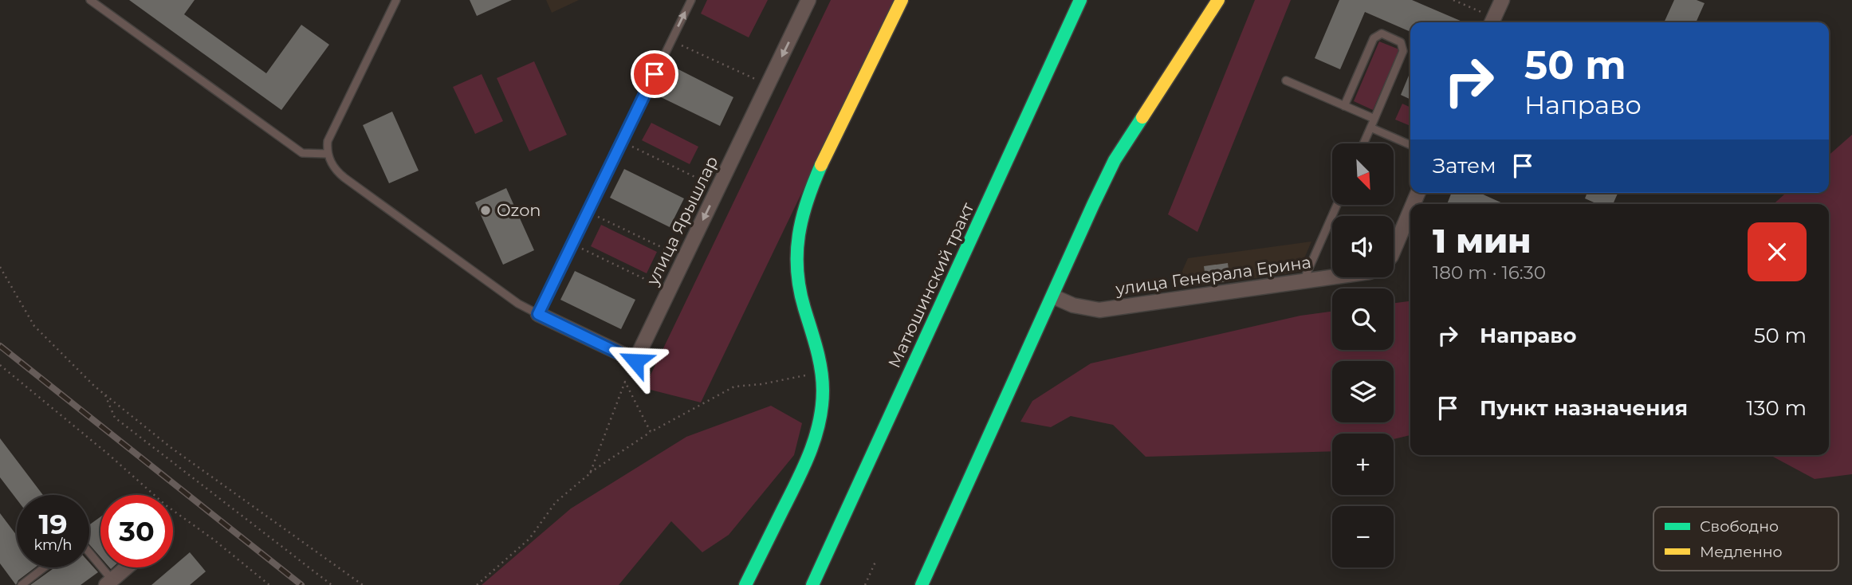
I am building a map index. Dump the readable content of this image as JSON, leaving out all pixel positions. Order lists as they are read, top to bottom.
{
  "streets": {
    "street": ["улица Ярышлар", "улица Генерала Ерина", "Матюшинский тракт"]
  },
  "places": ["Ozon"],
  "legend": ["Свободно", "Медленно"],
  "north": "bottom right",
  "page": {
    "turn": ["50 m", "Направо"],
    "then": "Затем",
    "map_buttons": ["+", "−"],
    "heading": ["1 мин", "180 m · 16:30"],
    "list": [
      {
        "name": "Направо",
        "value": "50 m"
      },
      {
        "name": "Пункт назначения",
        "value": "130 m"
      }
    ],
    "speed": "19 km/h",
    "limit": "30"
  }
}
